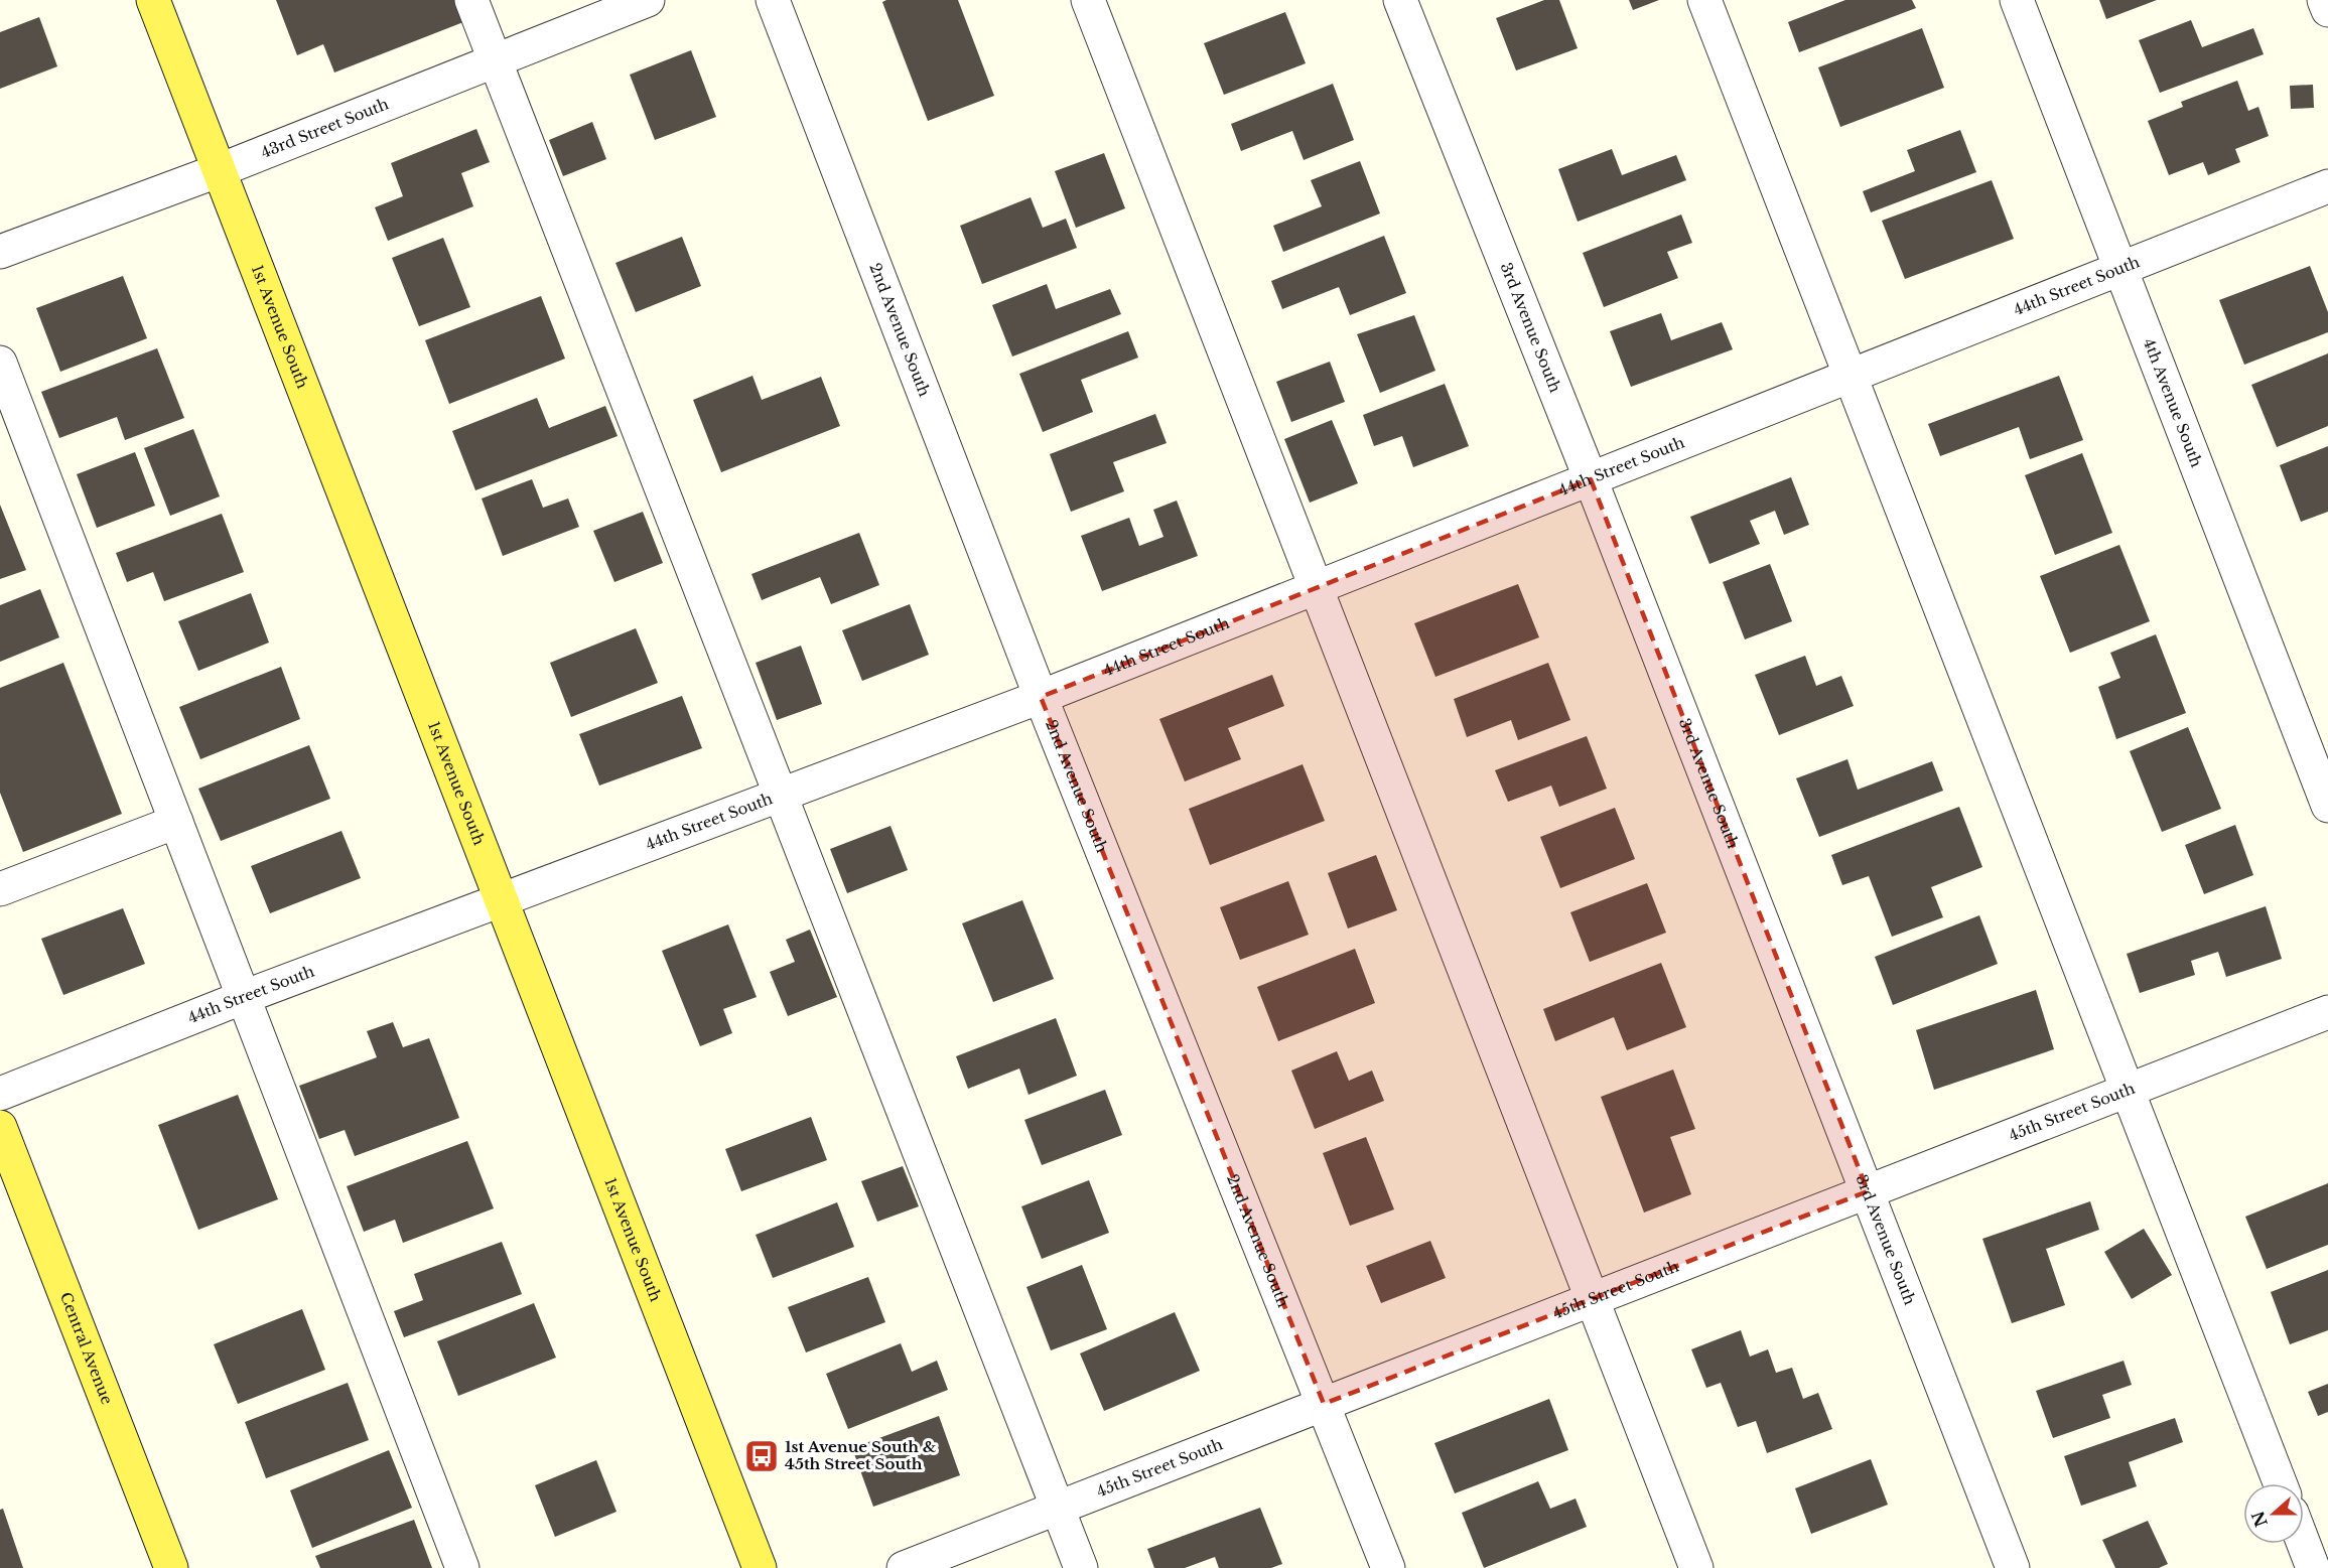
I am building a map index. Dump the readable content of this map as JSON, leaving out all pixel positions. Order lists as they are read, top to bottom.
{
  "streets": {
    "main road": ["1st Avenue South", "Central Avenue"],
    "street": [
      "43rd Street South",
      "44th Street South",
      "3rd Avenue South",
      "2nd Avenue South",
      "4th Avenue South",
      "45th Street South"
    ]
  },
  "crossings": [
    ["43rd Street South", "1st Avenue South"],
    ["44th Street South", "1st Avenue South"],
    ["44th Street South", "3rd Avenue South"],
    ["44th Street South", "2nd Avenue South"],
    ["44th Street South", "4th Avenue South"],
    ["3rd Avenue South", "45th Street South"],
    ["2nd Avenue South", "45th Street South"]
  ],
  "places": {
    "bus stop": ["1st Avenue South & 45th Street South"]
  },
  "north": "left"
}
